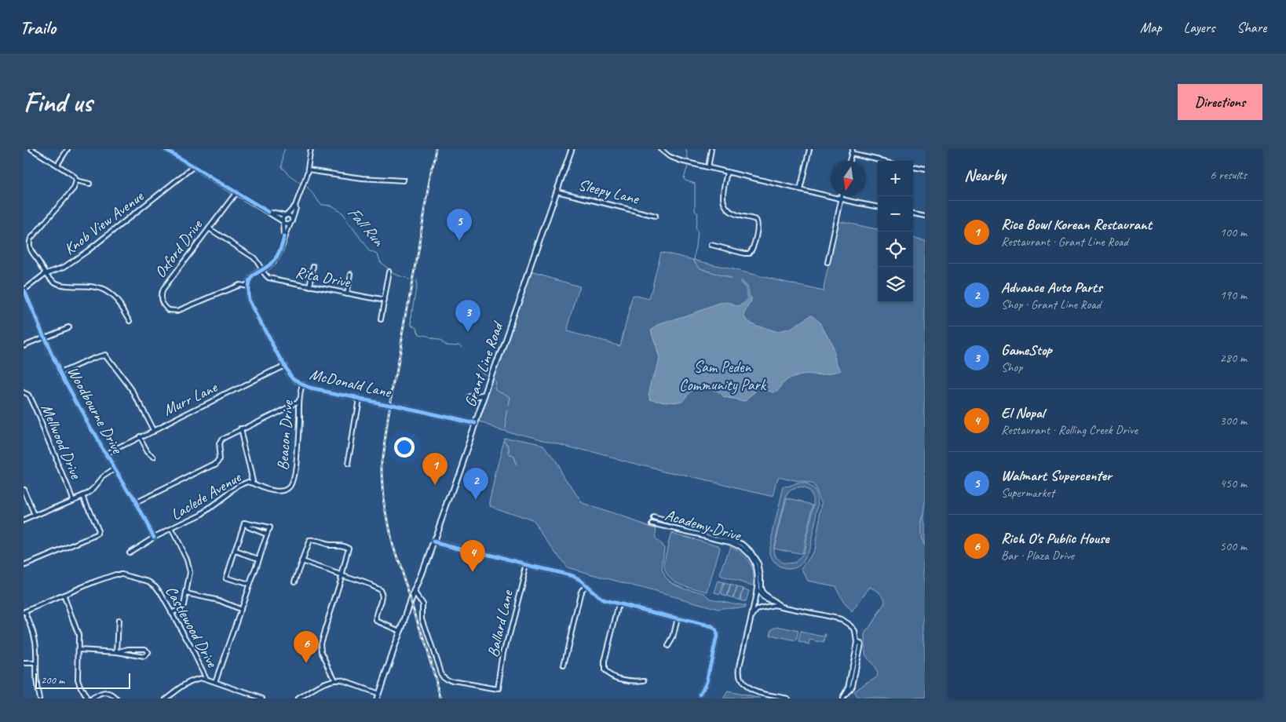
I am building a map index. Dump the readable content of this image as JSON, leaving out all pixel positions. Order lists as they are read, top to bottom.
{
  "streets": {
    "main road": ["Grant Line Road"],
    "street": [
      "Sleepy Lane",
      "Knob View Avenue",
      "Oxford Drive",
      "Rita Drive",
      "McDonald Lane",
      "Murr Lane",
      "Woodbourne Drive",
      "Beacon Drive",
      "Mellwood Drive",
      "Laclede Avenue",
      "Academy Drive",
      "Ballard Lane",
      "Castlewood Drive"
    ]
  },
  "crossings": [
    ["Sleepy Lane", "Grant Line Road"],
    ["Knob View Avenue", "Woodbourne Drive"],
    ["Oxford Drive", "Rita Drive"],
    ["Oxford Drive", "McDonald Lane"],
    ["Grant Line Road", "McDonald Lane"],
    ["Grant Line Road", "Ballard Lane"],
    ["McDonald Lane", "Murr Lane"],
    ["McDonald Lane", "Beacon Drive"],
    ["Murr Lane", "Woodbourne Drive"],
    ["Woodbourne Drive", "Laclede Avenue"],
    ["Beacon Drive", "Laclede Avenue"]
  ],
  "water": ["Fall Run"],
  "parks": ["Sam Peden Community Park"],
  "scale_bar": "200 m",
  "north": "bottom",
  "page": {
    "header": "Trailo",
    "nav": ["Map", "Layers", "Share"],
    "buttons": "Directions",
    "title": "Find us",
    "heading": ["Nearby", "6 results"],
    "map_buttons": ["+", "−"],
    "list": [
      {
        "mark": "1",
        "name": "Rice Bowl Korean Restaurant",
        "note": "Restaurant · Grant Line Road",
        "value": "100 m"
      },
      {
        "mark": "2",
        "name": "Advance Auto Parts",
        "note": "Shop · Grant Line Road",
        "value": "190 m"
      },
      {
        "mark": "3",
        "name": "GameStop",
        "note": "Shop",
        "value": "280 m"
      },
      {
        "mark": "4",
        "name": "El Nopal",
        "note": "Restaurant · Rolling Creek Drive",
        "value": "300 m"
      },
      {
        "mark": "5",
        "name": "Walmart Supercenter",
        "note": "Supermarket",
        "value": "450 m"
      },
      {
        "mark": "6",
        "name": "Rich O's Public House",
        "note": "Bar · Plaza Drive",
        "value": "500 m"
      }
    ],
    "pins": [
      "5",
      "3",
      "1",
      "2",
      "4",
      "6"
    ],
    "scale": "200 m"
  }
}
